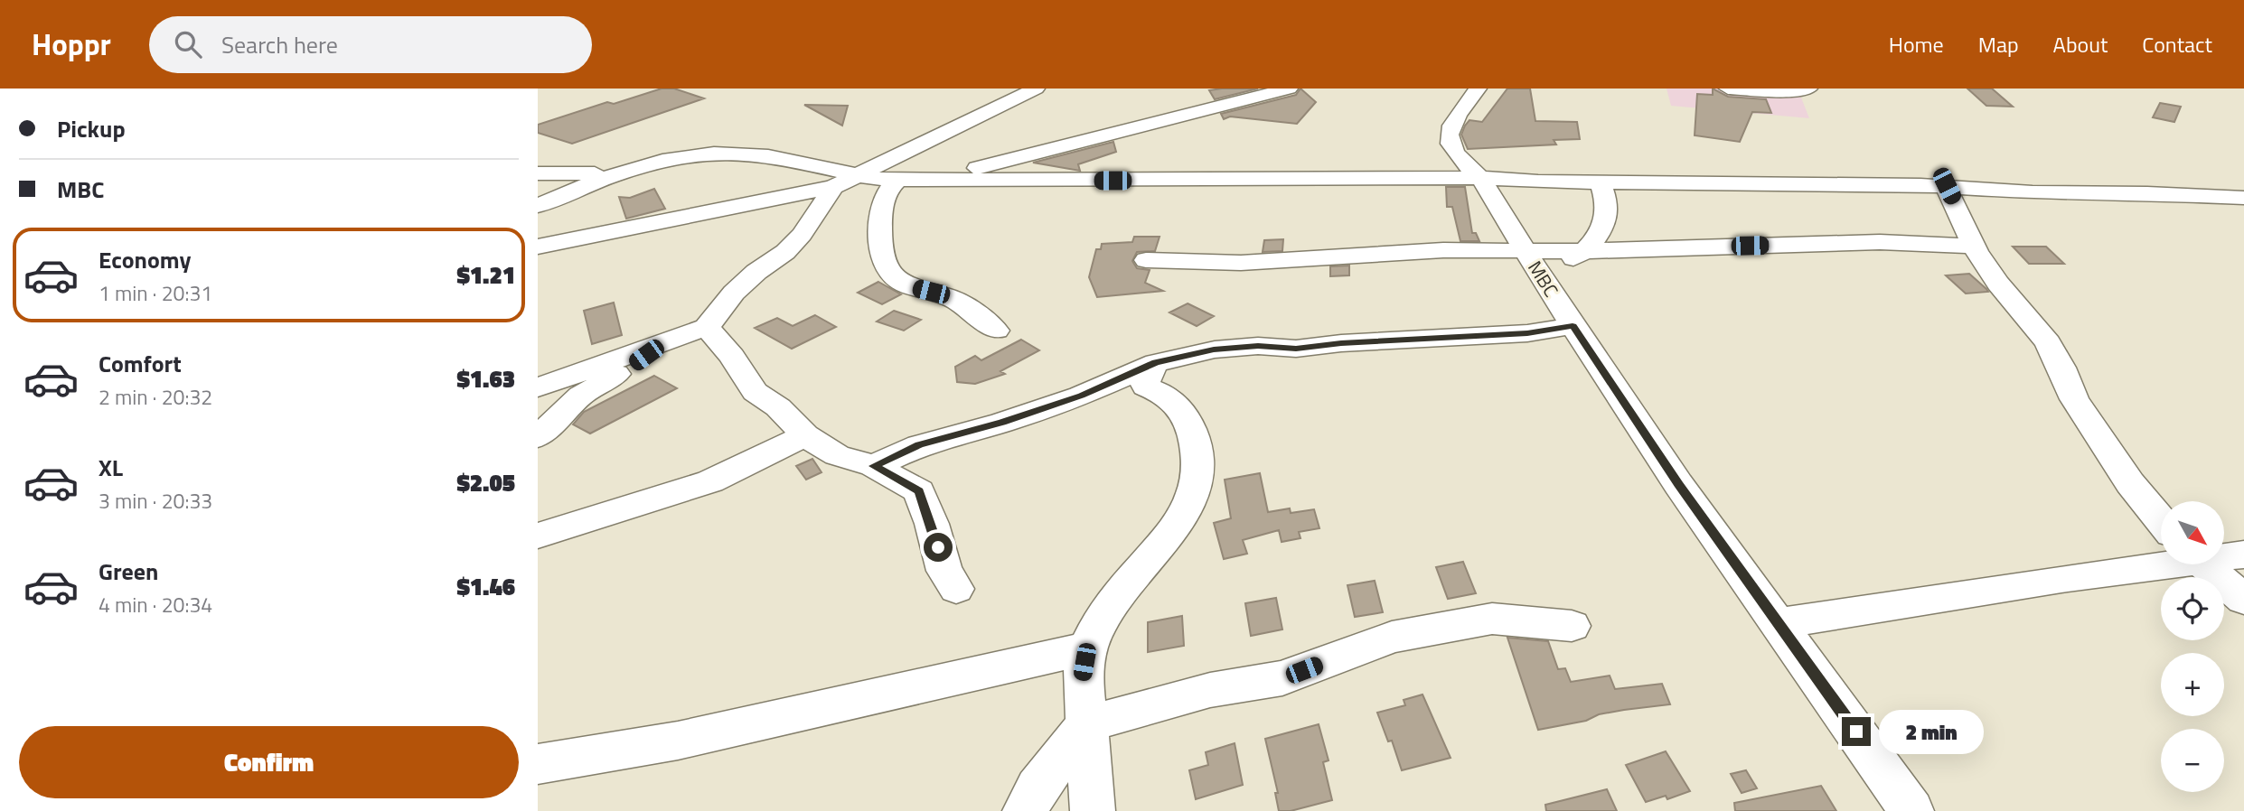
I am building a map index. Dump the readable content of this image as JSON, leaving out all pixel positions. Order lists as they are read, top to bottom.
{
  "streets": {
    "street": ["MBC"]
  },
  "north": "bottom right",
  "page": {
    "header": "Hoppr",
    "search": "Search here",
    "nav": [
      "Home",
      "Map",
      "About",
      "Contact"
    ],
    "banner": ["Pickup", "MBC"],
    "list": [
      {
        "name": "Economy",
        "note": "1 min · 20:31",
        "value": "$1.21"
      },
      {
        "name": "Comfort",
        "note": "2 min · 20:32",
        "value": "$1.63"
      },
      {
        "name": "XL",
        "note": "3 min · 20:33",
        "value": "$2.05"
      },
      {
        "name": "Green",
        "note": "4 min · 20:34",
        "value": "$1.46"
      }
    ],
    "map_buttons": ["+", "−"],
    "bubble": "2 min",
    "buttons": "Confirm"
  }
}
